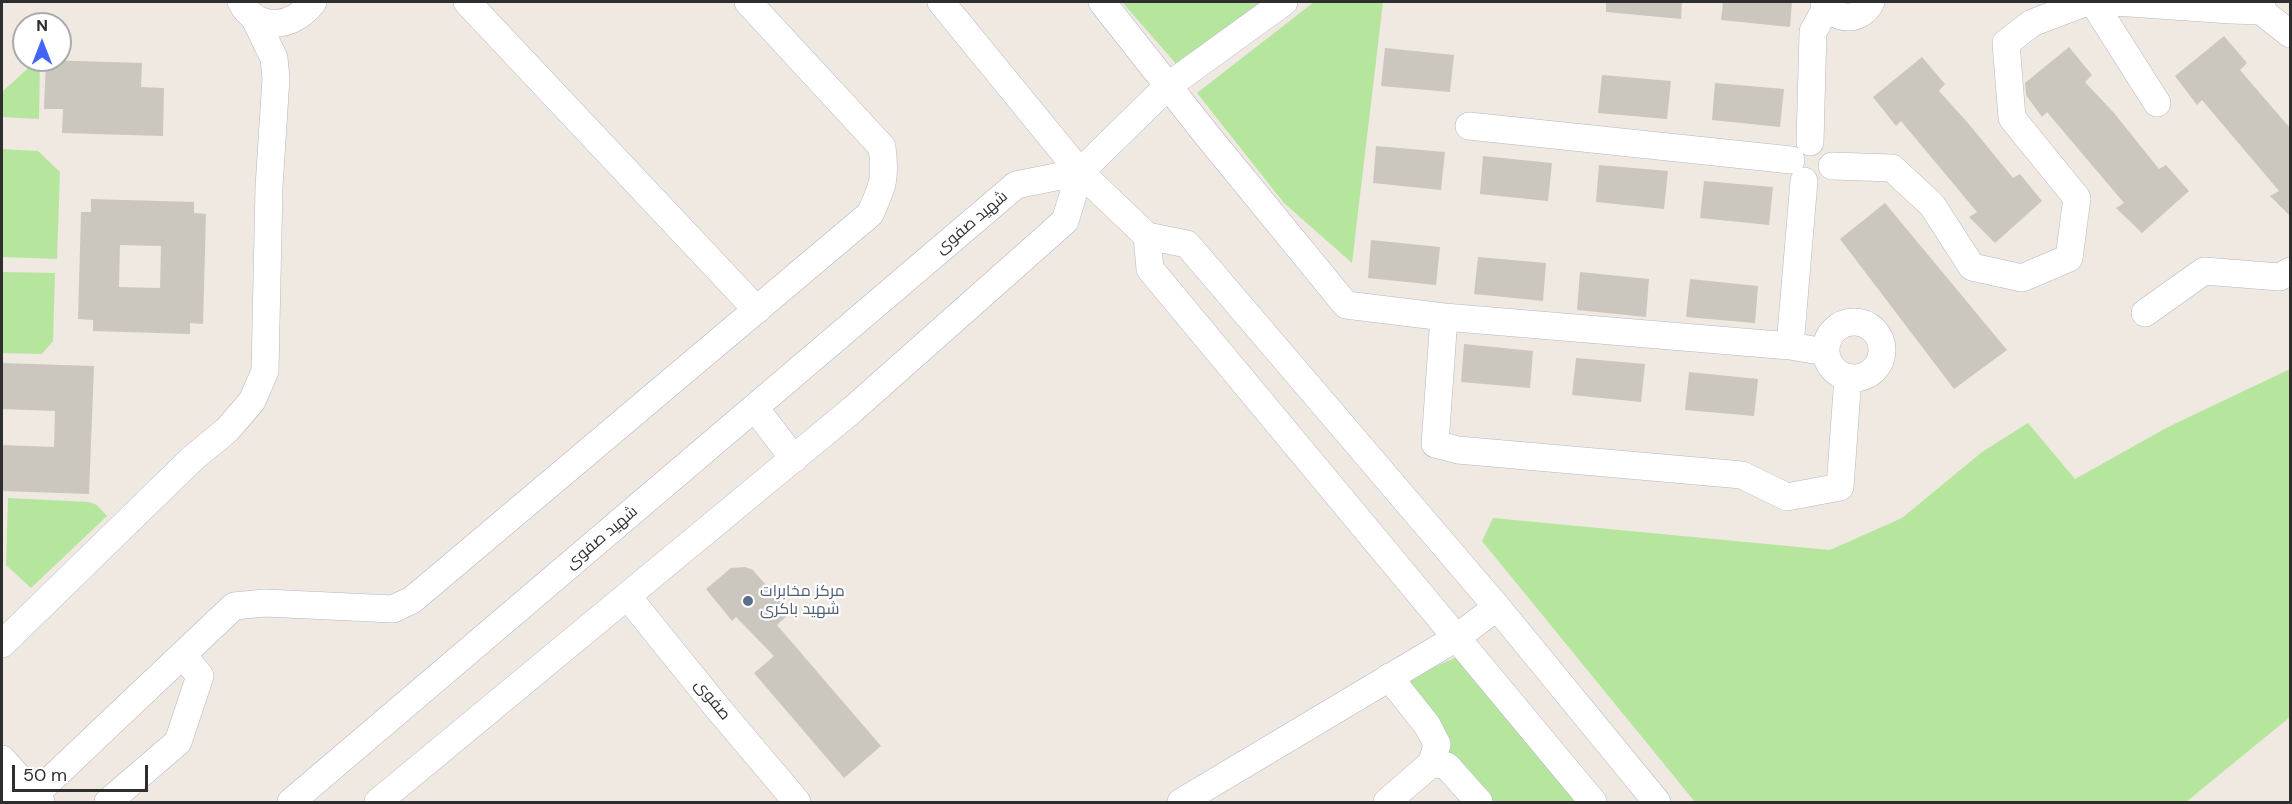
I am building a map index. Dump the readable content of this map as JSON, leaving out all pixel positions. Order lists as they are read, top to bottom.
{
  "streets": {
    "street": ["شهید صفوی", "صفوی"]
  },
  "places": ["مرکز مخابرات شهید باکری"],
  "scale_bar": "50 m",
  "north": "top"
}
